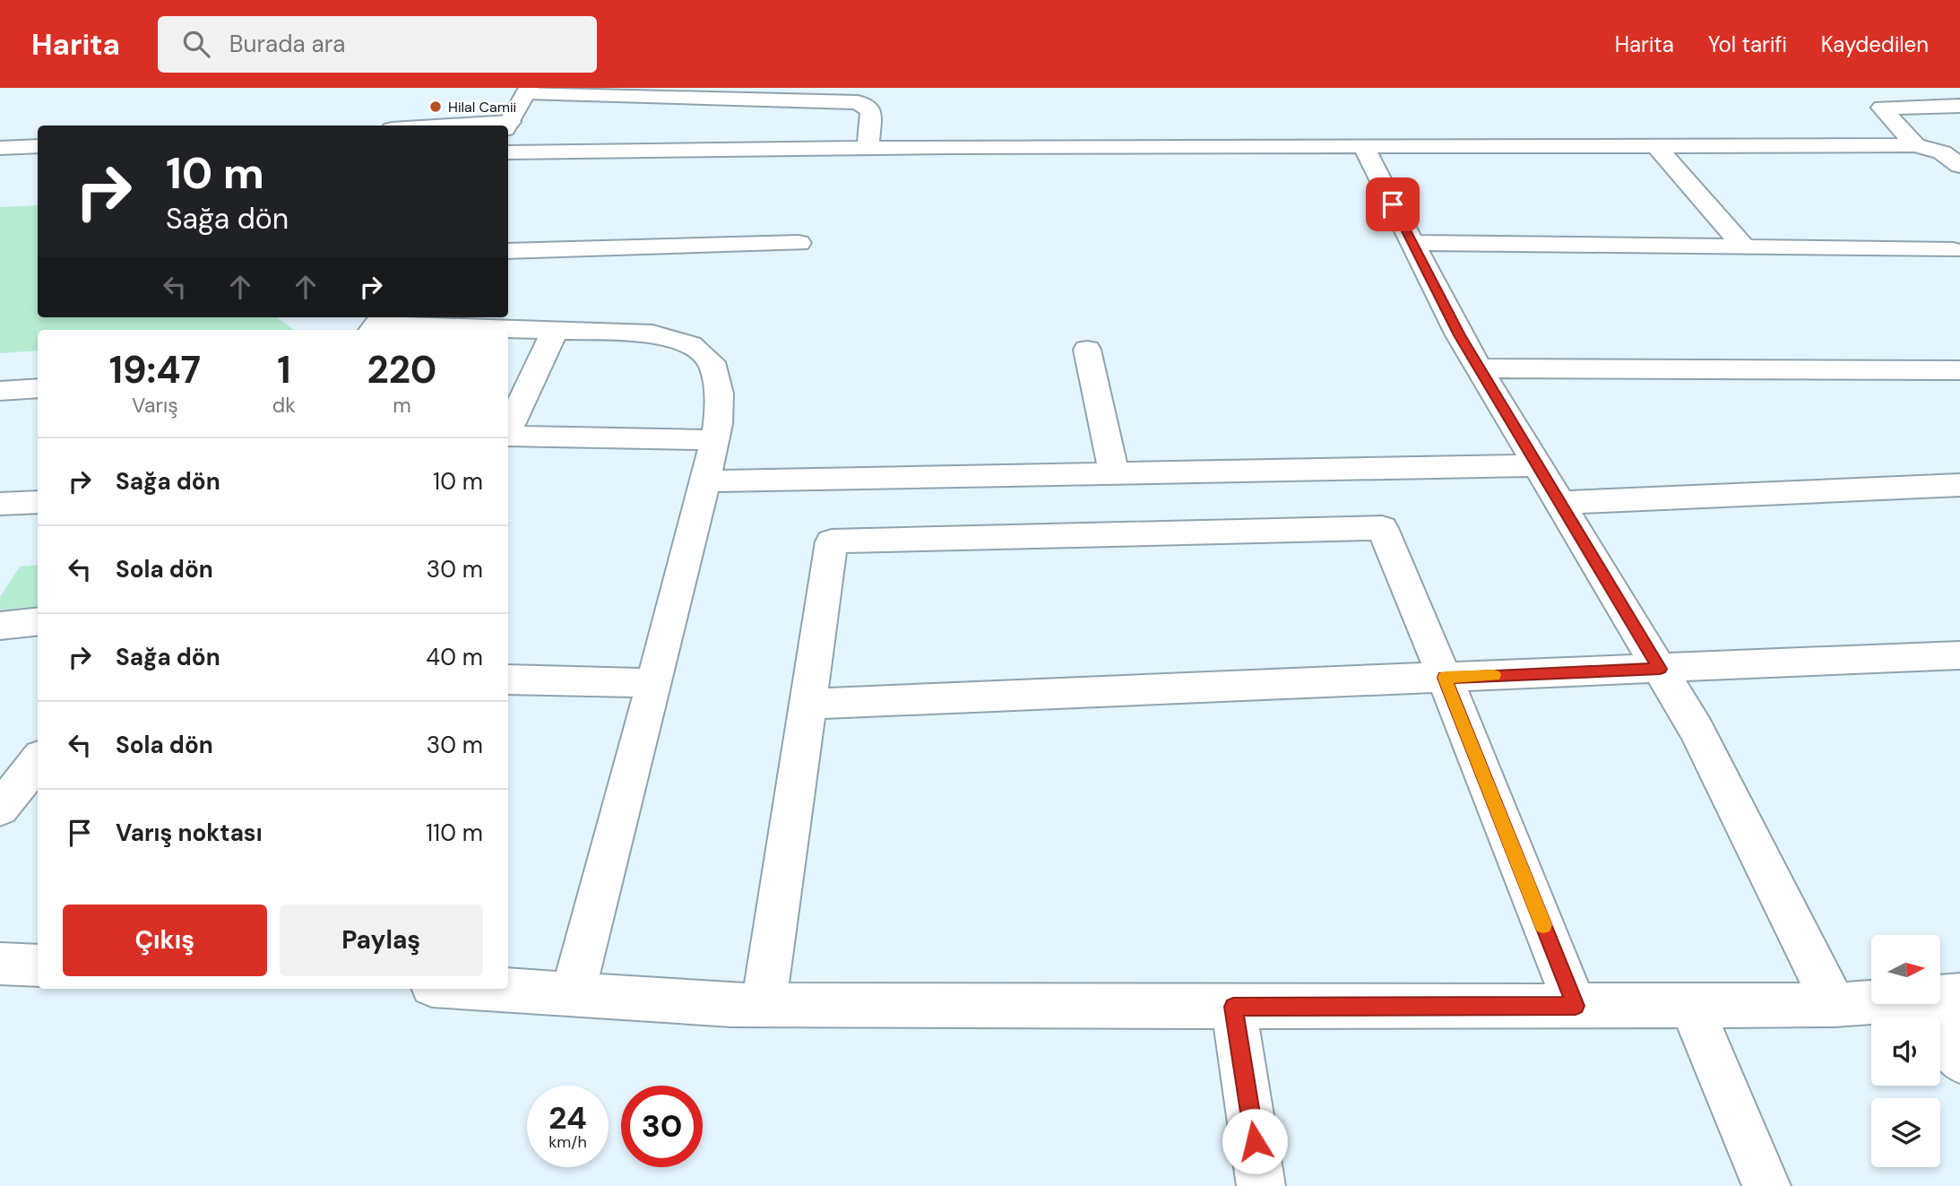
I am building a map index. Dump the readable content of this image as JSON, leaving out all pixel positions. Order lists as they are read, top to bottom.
{
  "places": ["Hilal Camii"],
  "north": "right",
  "page": {
    "header": "Harita",
    "search": "Burada ara",
    "nav": ["Harita", "Yol tarifi", "Kaydedilen"],
    "turn": ["10 m", "Sağa dön"],
    "eta": [
      "19:47",
      "Varış",
      "1",
      "dk",
      "220",
      "m"
    ],
    "list": [
      {
        "name": "Sağa dön",
        "value": "10 m"
      },
      {
        "name": "Sola dön",
        "value": "30 m"
      },
      {
        "name": "Sağa dön",
        "value": "40 m"
      },
      {
        "name": "Sola dön",
        "value": "30 m"
      },
      {
        "name": "Varış noktası",
        "value": "110 m"
      }
    ],
    "buttons": ["Çıkış", "Paylaş"],
    "speed": "24 km/h",
    "limit": "30"
  }
}
